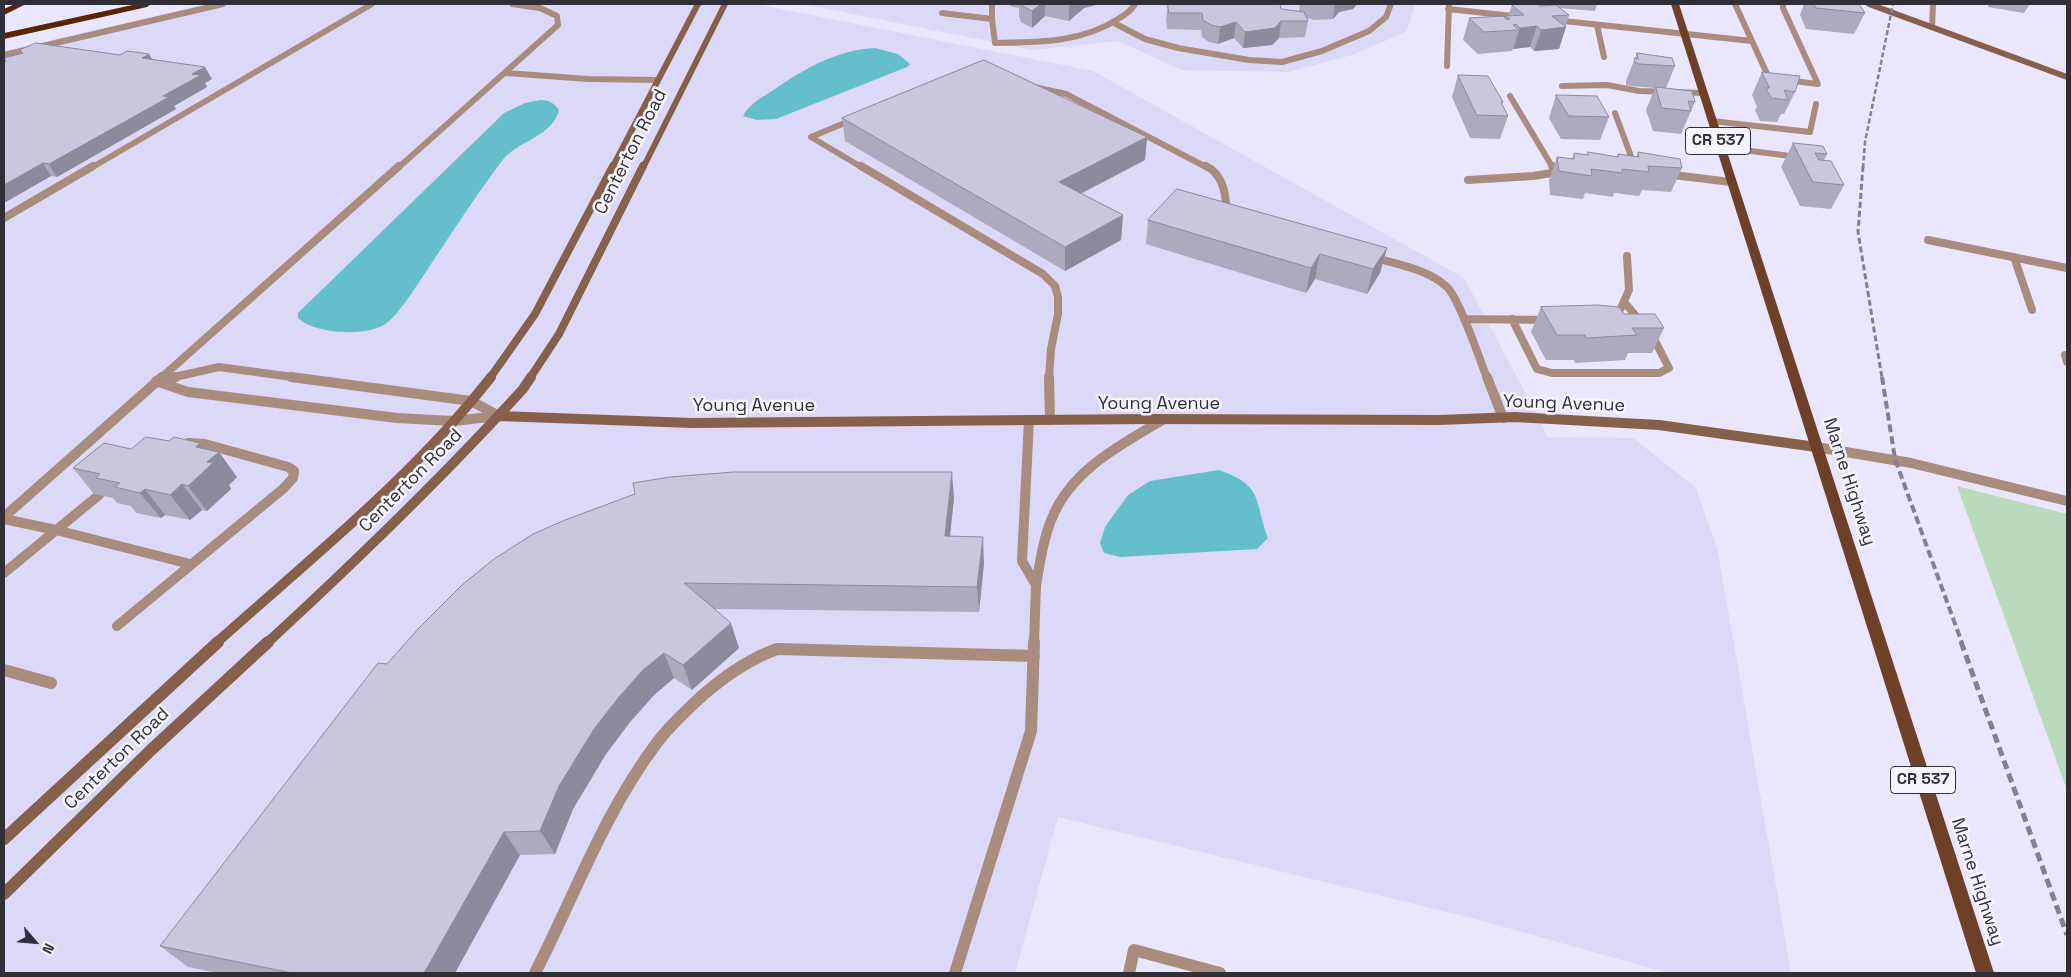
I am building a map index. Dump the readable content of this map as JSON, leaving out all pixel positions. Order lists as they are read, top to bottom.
{
  "streets": {
    "main road": [
      "CR 537",
      "Centerton Road",
      "Young Avenue",
      "Marne Highway"
    ]
  },
  "crossings": [
    ["Centerton Road", "Young Avenue"],
    ["Young Avenue", "Marne Highway"]
  ],
  "north": "bottom right"
}
